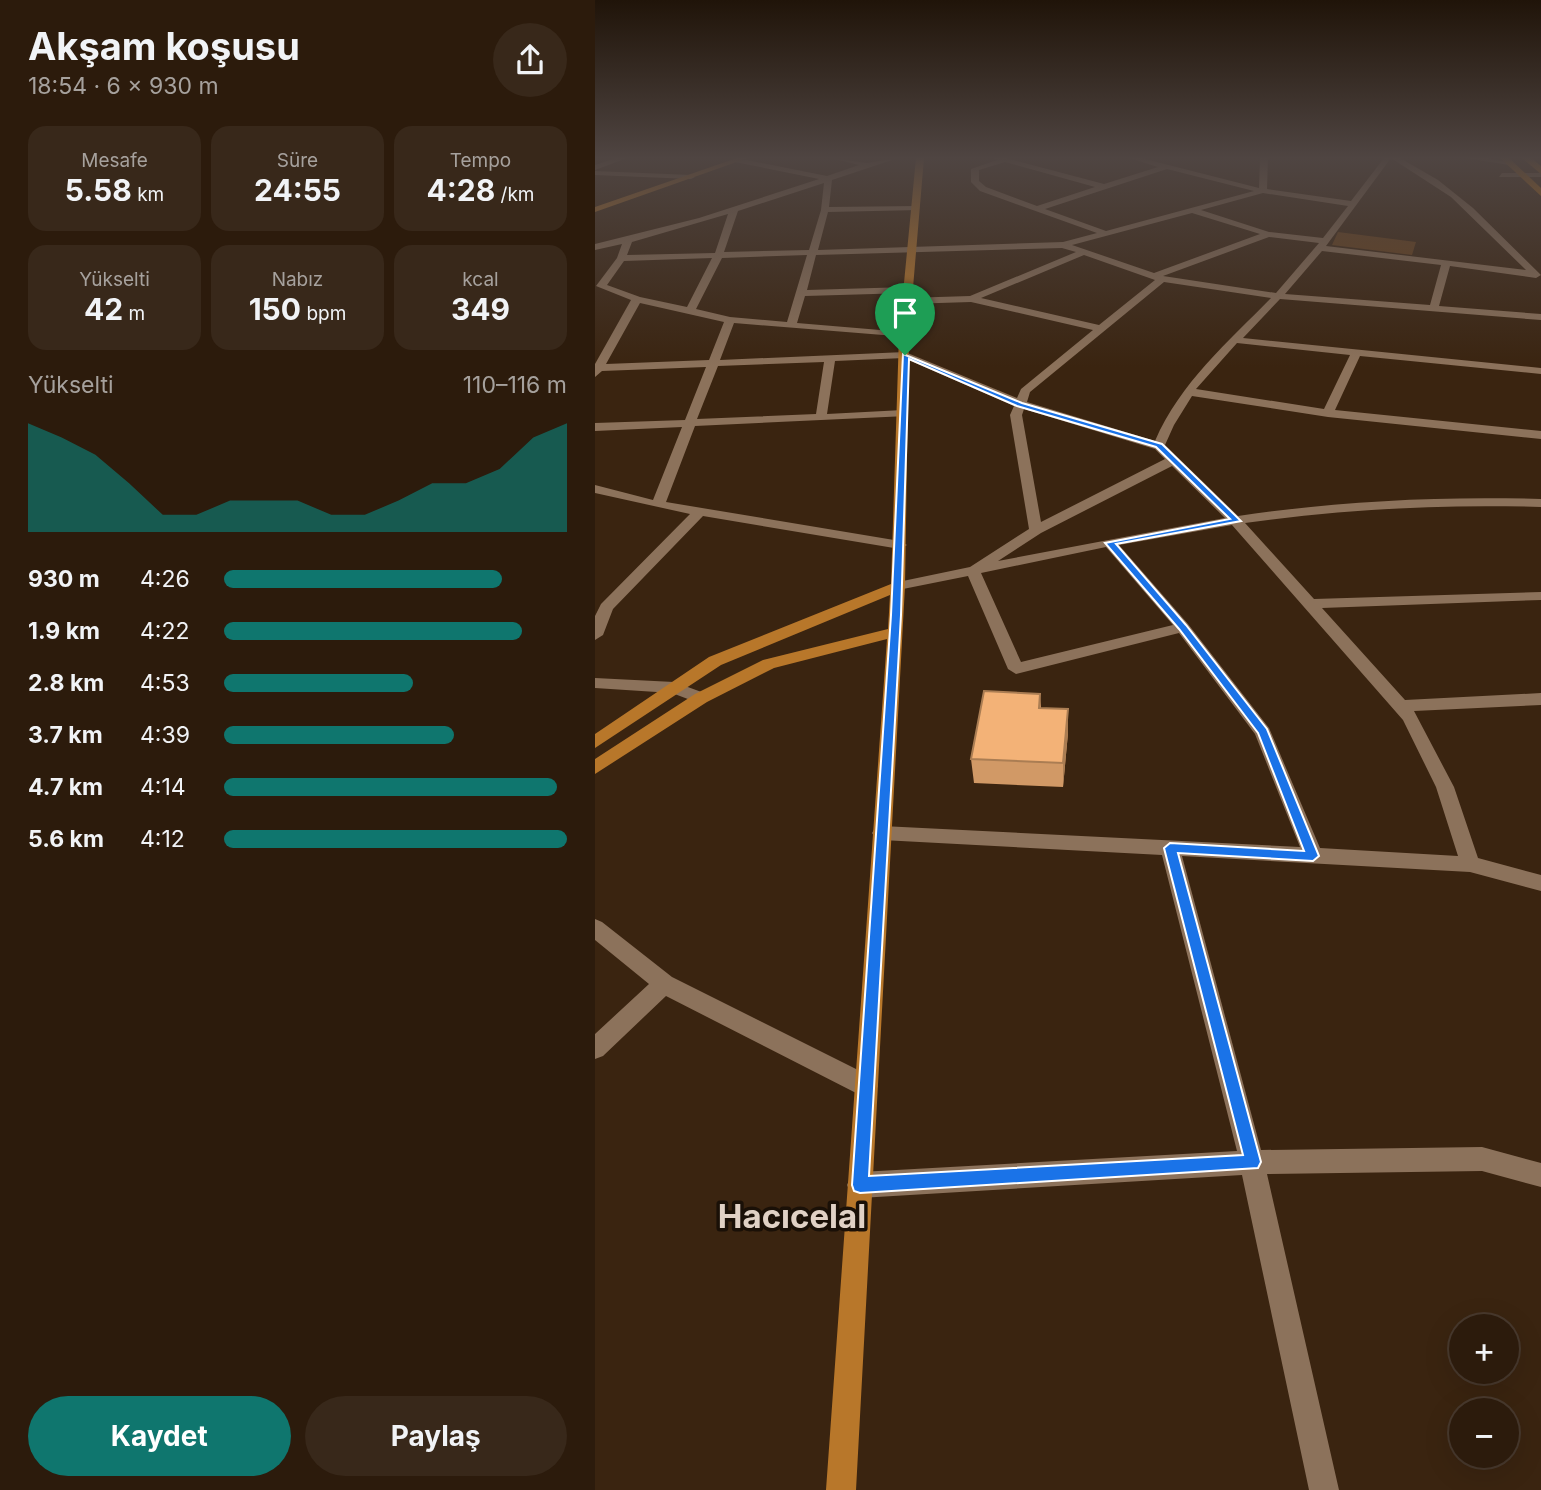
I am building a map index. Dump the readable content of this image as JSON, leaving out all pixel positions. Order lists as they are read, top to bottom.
{
  "districts": ["Hacıcelal"],
  "page": {
    "heading": ["Akşam koşusu", "18:54 · 6 × 930 m"],
    "stats": [
      ["Mesafe", "5.58 km"],
      ["Süre", "24:55"],
      ["Tempo", "4:28 /km"],
      ["Yükselti", "42 m"],
      ["Nabız", "150 bpm"],
      ["kcal", "349"]
    ],
    "chart": ["Yükselti", "110–116 m"],
    "list": [
      {
        "name": "930 m",
        "note": "4:26"
      },
      {
        "name": "1.9 km",
        "note": "4:22"
      },
      {
        "name": "2.8 km",
        "note": "4:53"
      },
      {
        "name": "3.7 km",
        "note": "4:39"
      },
      {
        "name": "4.7 km",
        "note": "4:14"
      },
      {
        "name": "5.6 km",
        "note": "4:12"
      }
    ],
    "map_buttons": ["+", "−"],
    "buttons": ["Kaydet", "Paylaş"]
  }
}
